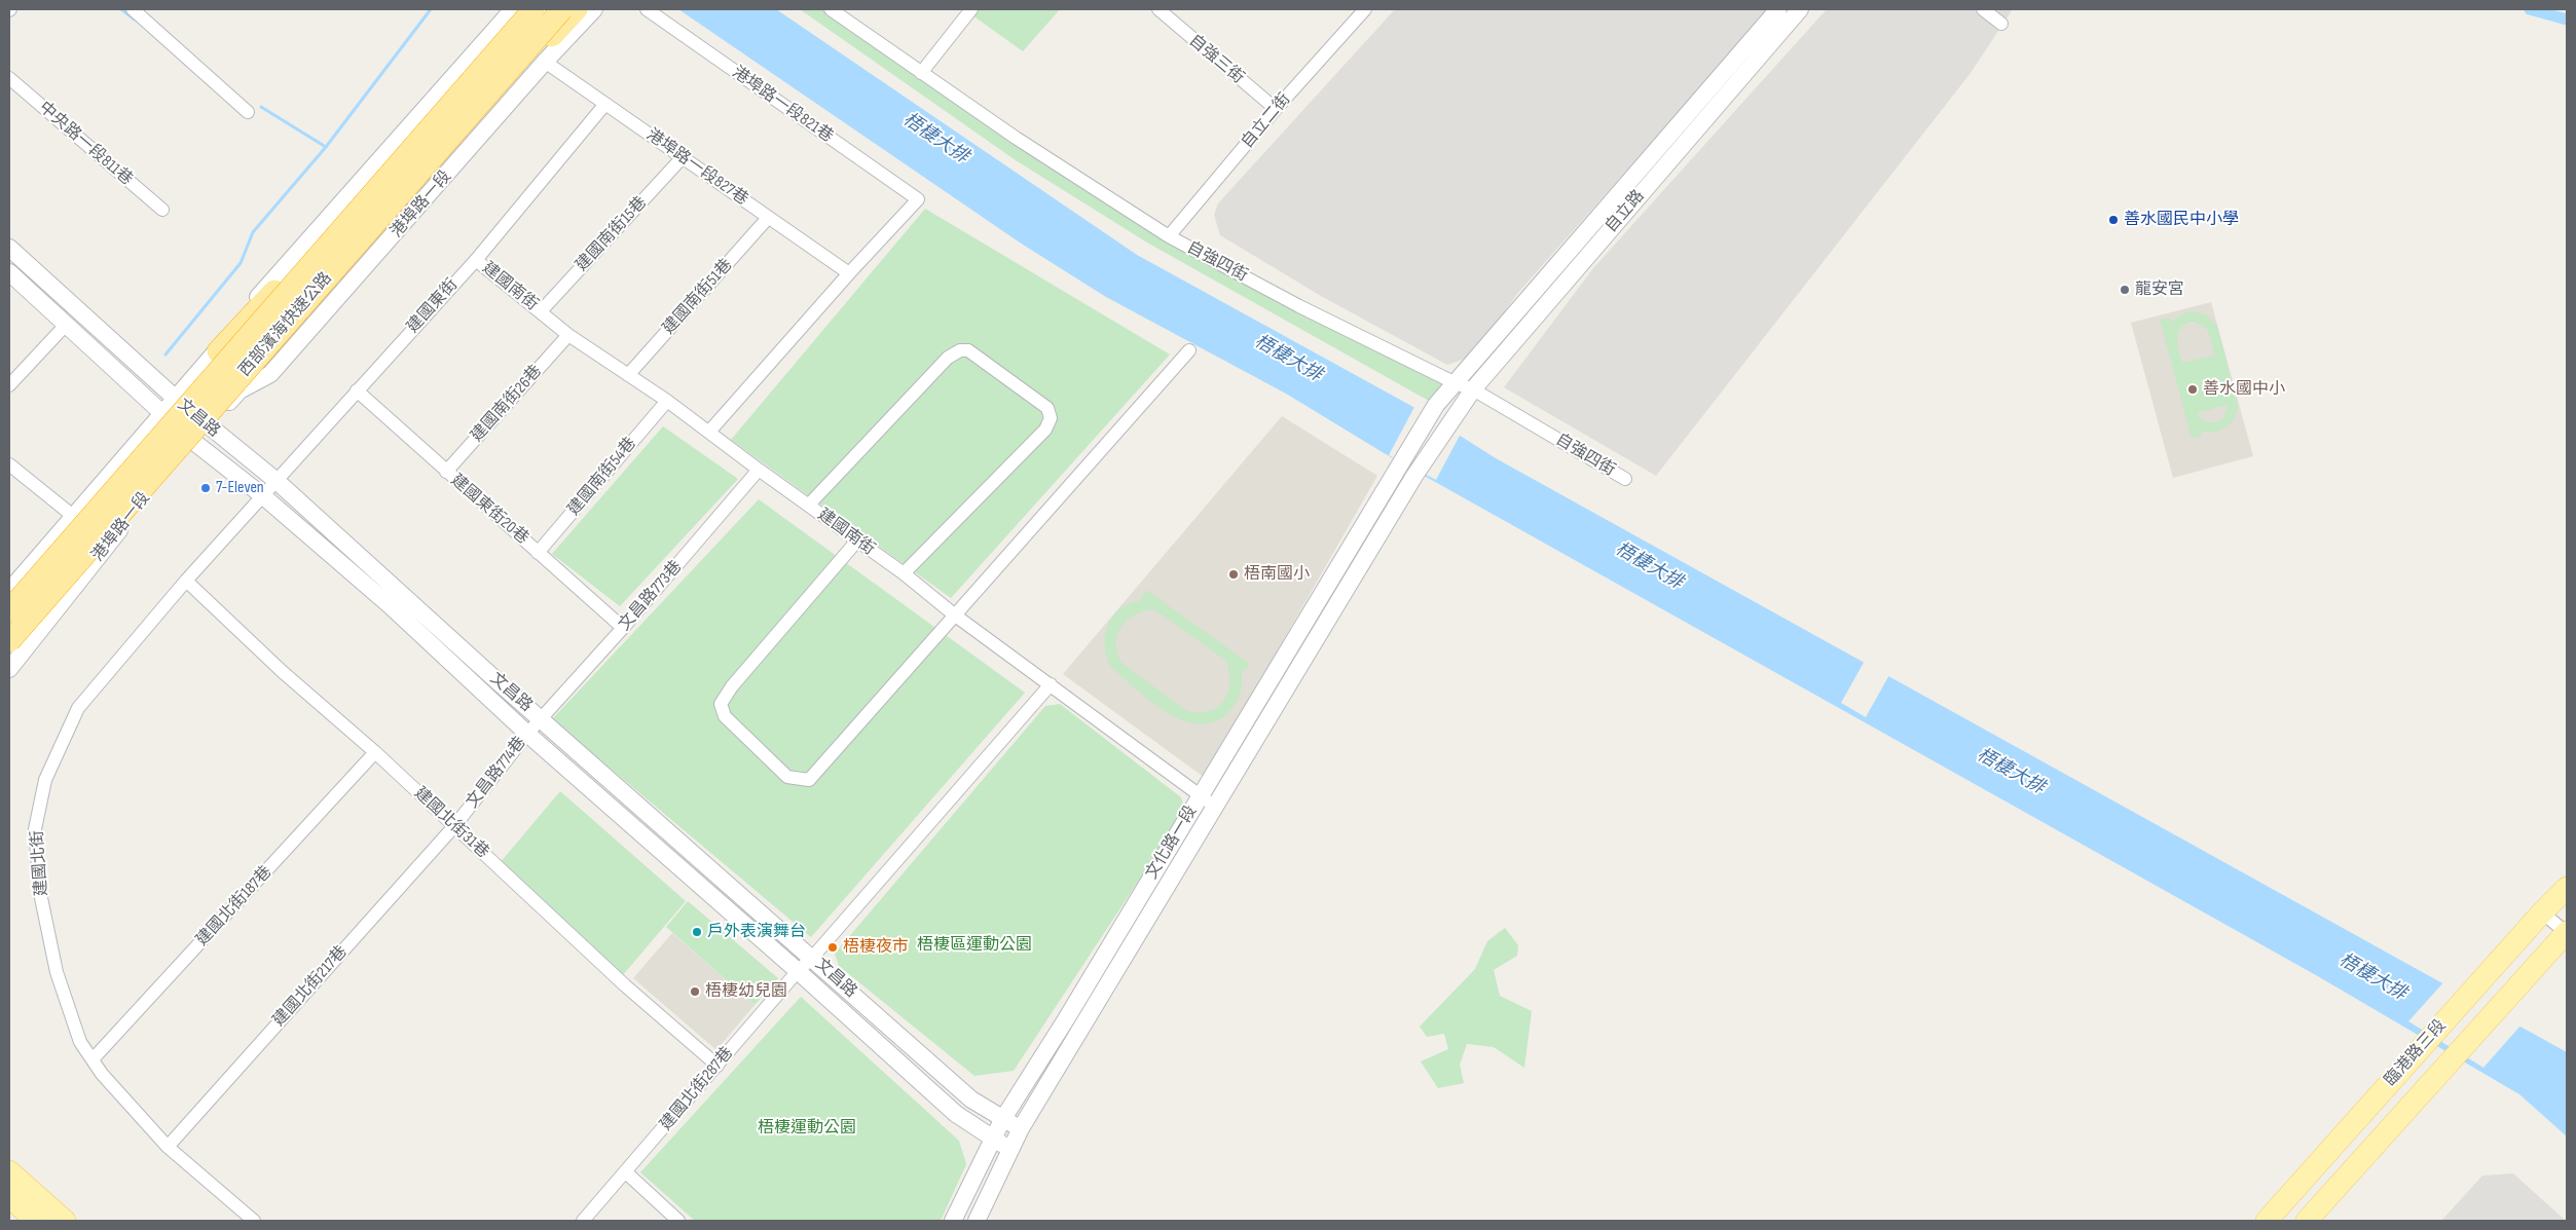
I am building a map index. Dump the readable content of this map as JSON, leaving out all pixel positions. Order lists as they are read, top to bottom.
{
  "streets": {
    "highway": ["西部濱海快速公路"],
    "main road": ["臨港路三段"],
    "street": [
      "自強三街",
      "港埠路一段821巷",
      "自立二街",
      "中央路一段811巷",
      "港埠路一段827巷",
      "港埠路一段",
      "自立路",
      "建國南街15巷",
      "自強四街",
      "建國南街",
      "建國南街51巷",
      "建國東街",
      "建國南街26巷",
      "文昌路",
      "建國南街54巷",
      "建國東街20巷",
      "文昌路773巷",
      "文昌路774巷",
      "建國北街31巷",
      "文化路一段",
      "建國北街",
      "建國北街187巷",
      "建國北街217巷",
      "建國北街287巷"
    ]
  },
  "crossings": [
    ["自強三街", "自立二街"],
    ["港埠路一段821巷", "港埠路一段827巷"],
    ["自立二街", "自強四街"],
    ["港埠路一段827巷", "港埠路一段"],
    ["港埠路一段827巷", "建國南街15巷"],
    ["港埠路一段827巷", "建國南街51巷"],
    ["港埠路一段827巷", "建國東街"],
    ["港埠路一段", "文昌路"],
    ["自立路", "自強四街"],
    ["自立路", "文化路一段"],
    ["建國南街15巷", "建國南街"],
    ["建國南街", "建國南街51巷"],
    ["建國南街", "建國東街"],
    ["建國南街", "建國南街26巷"],
    ["建國南街", "建國南街54巷"],
    ["建國南街", "文昌路773巷"],
    ["建國南街", "文化路一段"],
    ["建國南街", "建國北街287巷"],
    ["建國東街", "文昌路"],
    ["建國東街", "建國東街20巷"],
    ["建國東街", "建國北街"],
    ["建國南街26巷", "建國東街20巷"],
    ["文昌路", "文昌路773巷"],
    ["文昌路", "文昌路774巷"],
    ["文昌路", "文化路一段"],
    ["文昌路", "建國北街"],
    ["文昌路", "建國北街287巷"],
    ["建國南街54巷", "建國東街20巷"],
    ["建國東街20巷", "文昌路773巷"],
    ["文昌路773巷", "文昌路774巷"],
    ["文昌路774巷", "建國北街31巷"],
    ["文昌路774巷", "建國北街217巷"],
    ["建國北街31巷", "建國北街"],
    ["建國北街31巷", "建國北街187巷"],
    ["建國北街31巷", "建國北街217巷"],
    ["建國北街31巷", "建國北街287巷"],
    ["建國北街", "建國北街187巷"],
    ["建國北街", "建國北街217巷"]
  ],
  "water": ["梧棲大排"],
  "parks": ["梧棲區運動公園", "梧棲運動公園"],
  "places": [
    "善水國民中小學",
    "龍安宮",
    "善水國中小",
    "7-Eleven",
    "梧南國小",
    "戶外表演舞台",
    "梧棲夜市",
    "梧棲幼兒園"
  ]
}
